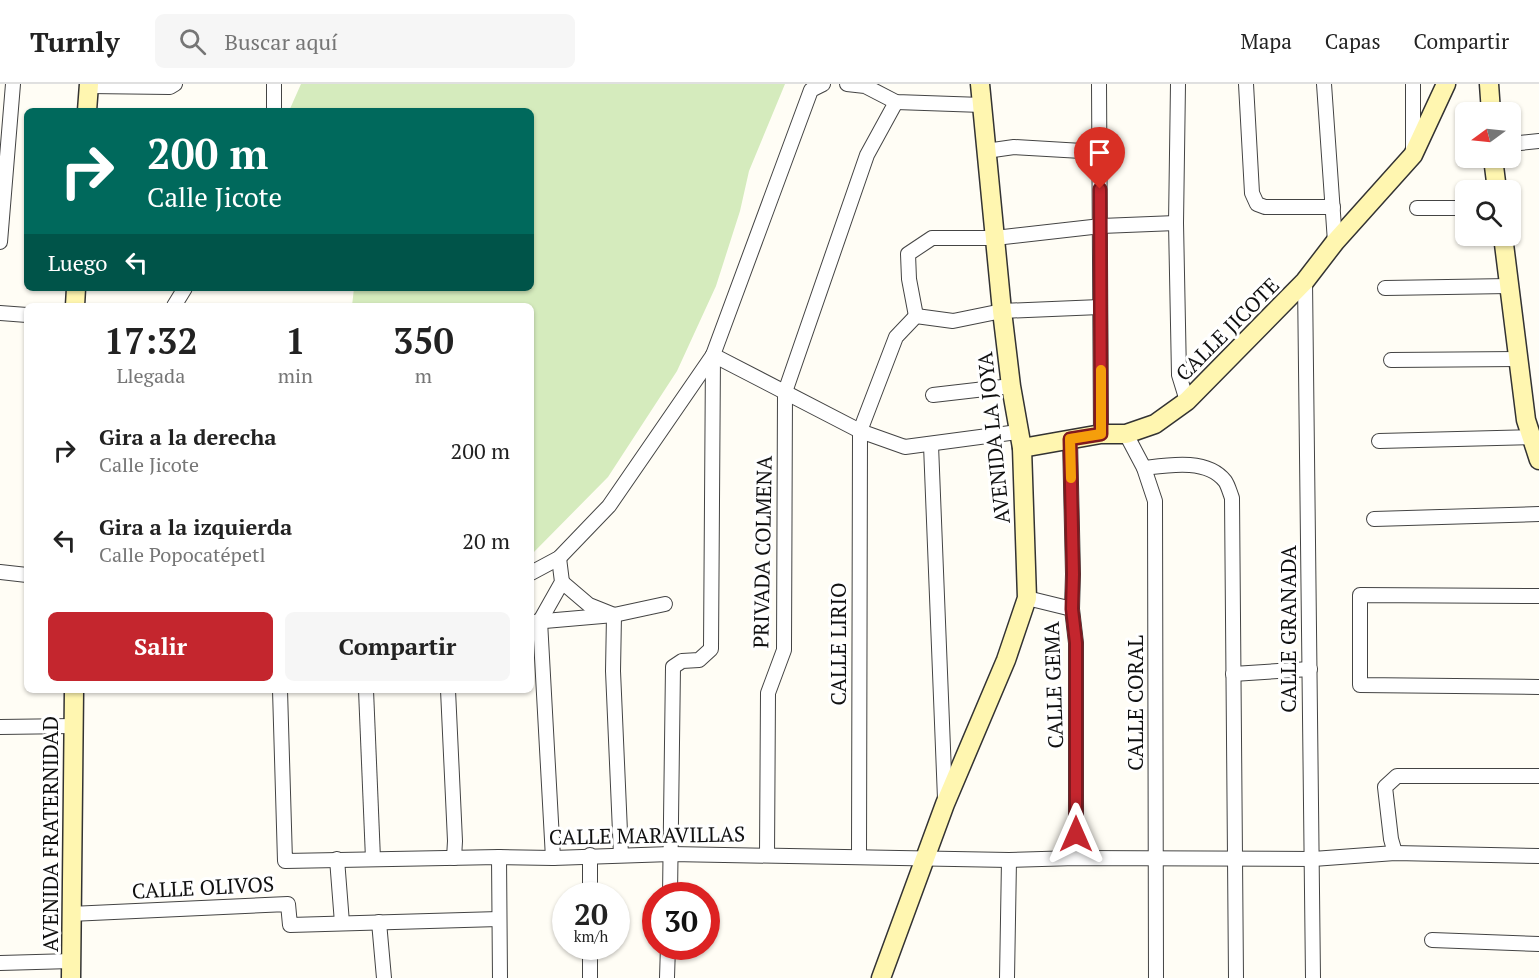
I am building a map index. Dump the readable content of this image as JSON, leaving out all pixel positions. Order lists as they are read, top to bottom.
{
  "streets": {
    "main road": ["CALLE JICOTE", "AVENIDA LA JOYA", "AVENIDA FRATERNIDAD"],
    "street": [
      "PRIVADA COLMENA",
      "CALLE GRANADA",
      "CALLE LIRIO",
      "CALLE GEMA",
      "CALLE CORAL",
      "CALLE MARAVILLAS",
      "CALLE OLIVOS"
    ]
  },
  "crossings": [
    ["CALLE JICOTE", "AVENIDA LA JOYA"],
    ["CALLE JICOTE", "CALLE GRANADA"],
    ["CALLE JICOTE", "CALLE GEMA"],
    ["CALLE JICOTE", "CALLE CORAL"],
    ["AVENIDA LA JOYA", "CALLE MARAVILLAS"],
    ["PRIVADA COLMENA", "CALLE MARAVILLAS"],
    ["CALLE GRANADA", "CALLE MARAVILLAS"],
    ["CALLE LIRIO", "CALLE MARAVILLAS"],
    ["CALLE GEMA", "CALLE MARAVILLAS"],
    ["CALLE CORAL", "CALLE MARAVILLAS"],
    ["AVENIDA FRATERNIDAD", "CALLE OLIVOS"]
  ],
  "north": "left",
  "page": {
    "header": "Turnly",
    "search": "Buscar aquí",
    "nav": ["Mapa", "Capas", "Compartir"],
    "turn": ["200 m", "Calle Jicote"],
    "then": "Luego",
    "eta": [
      "17:32",
      "Llegada",
      "1",
      "min",
      "350",
      "m"
    ],
    "list": [
      {
        "name": "Gira a la derecha",
        "note": "Calle Jicote",
        "value": "200 m"
      },
      {
        "name": "Gira a la izquierda",
        "note": "Calle Popocatépetl",
        "value": "20 m"
      }
    ],
    "buttons": ["Salir", "Compartir"],
    "speed": "20 km/h",
    "limit": "30"
  }
}
